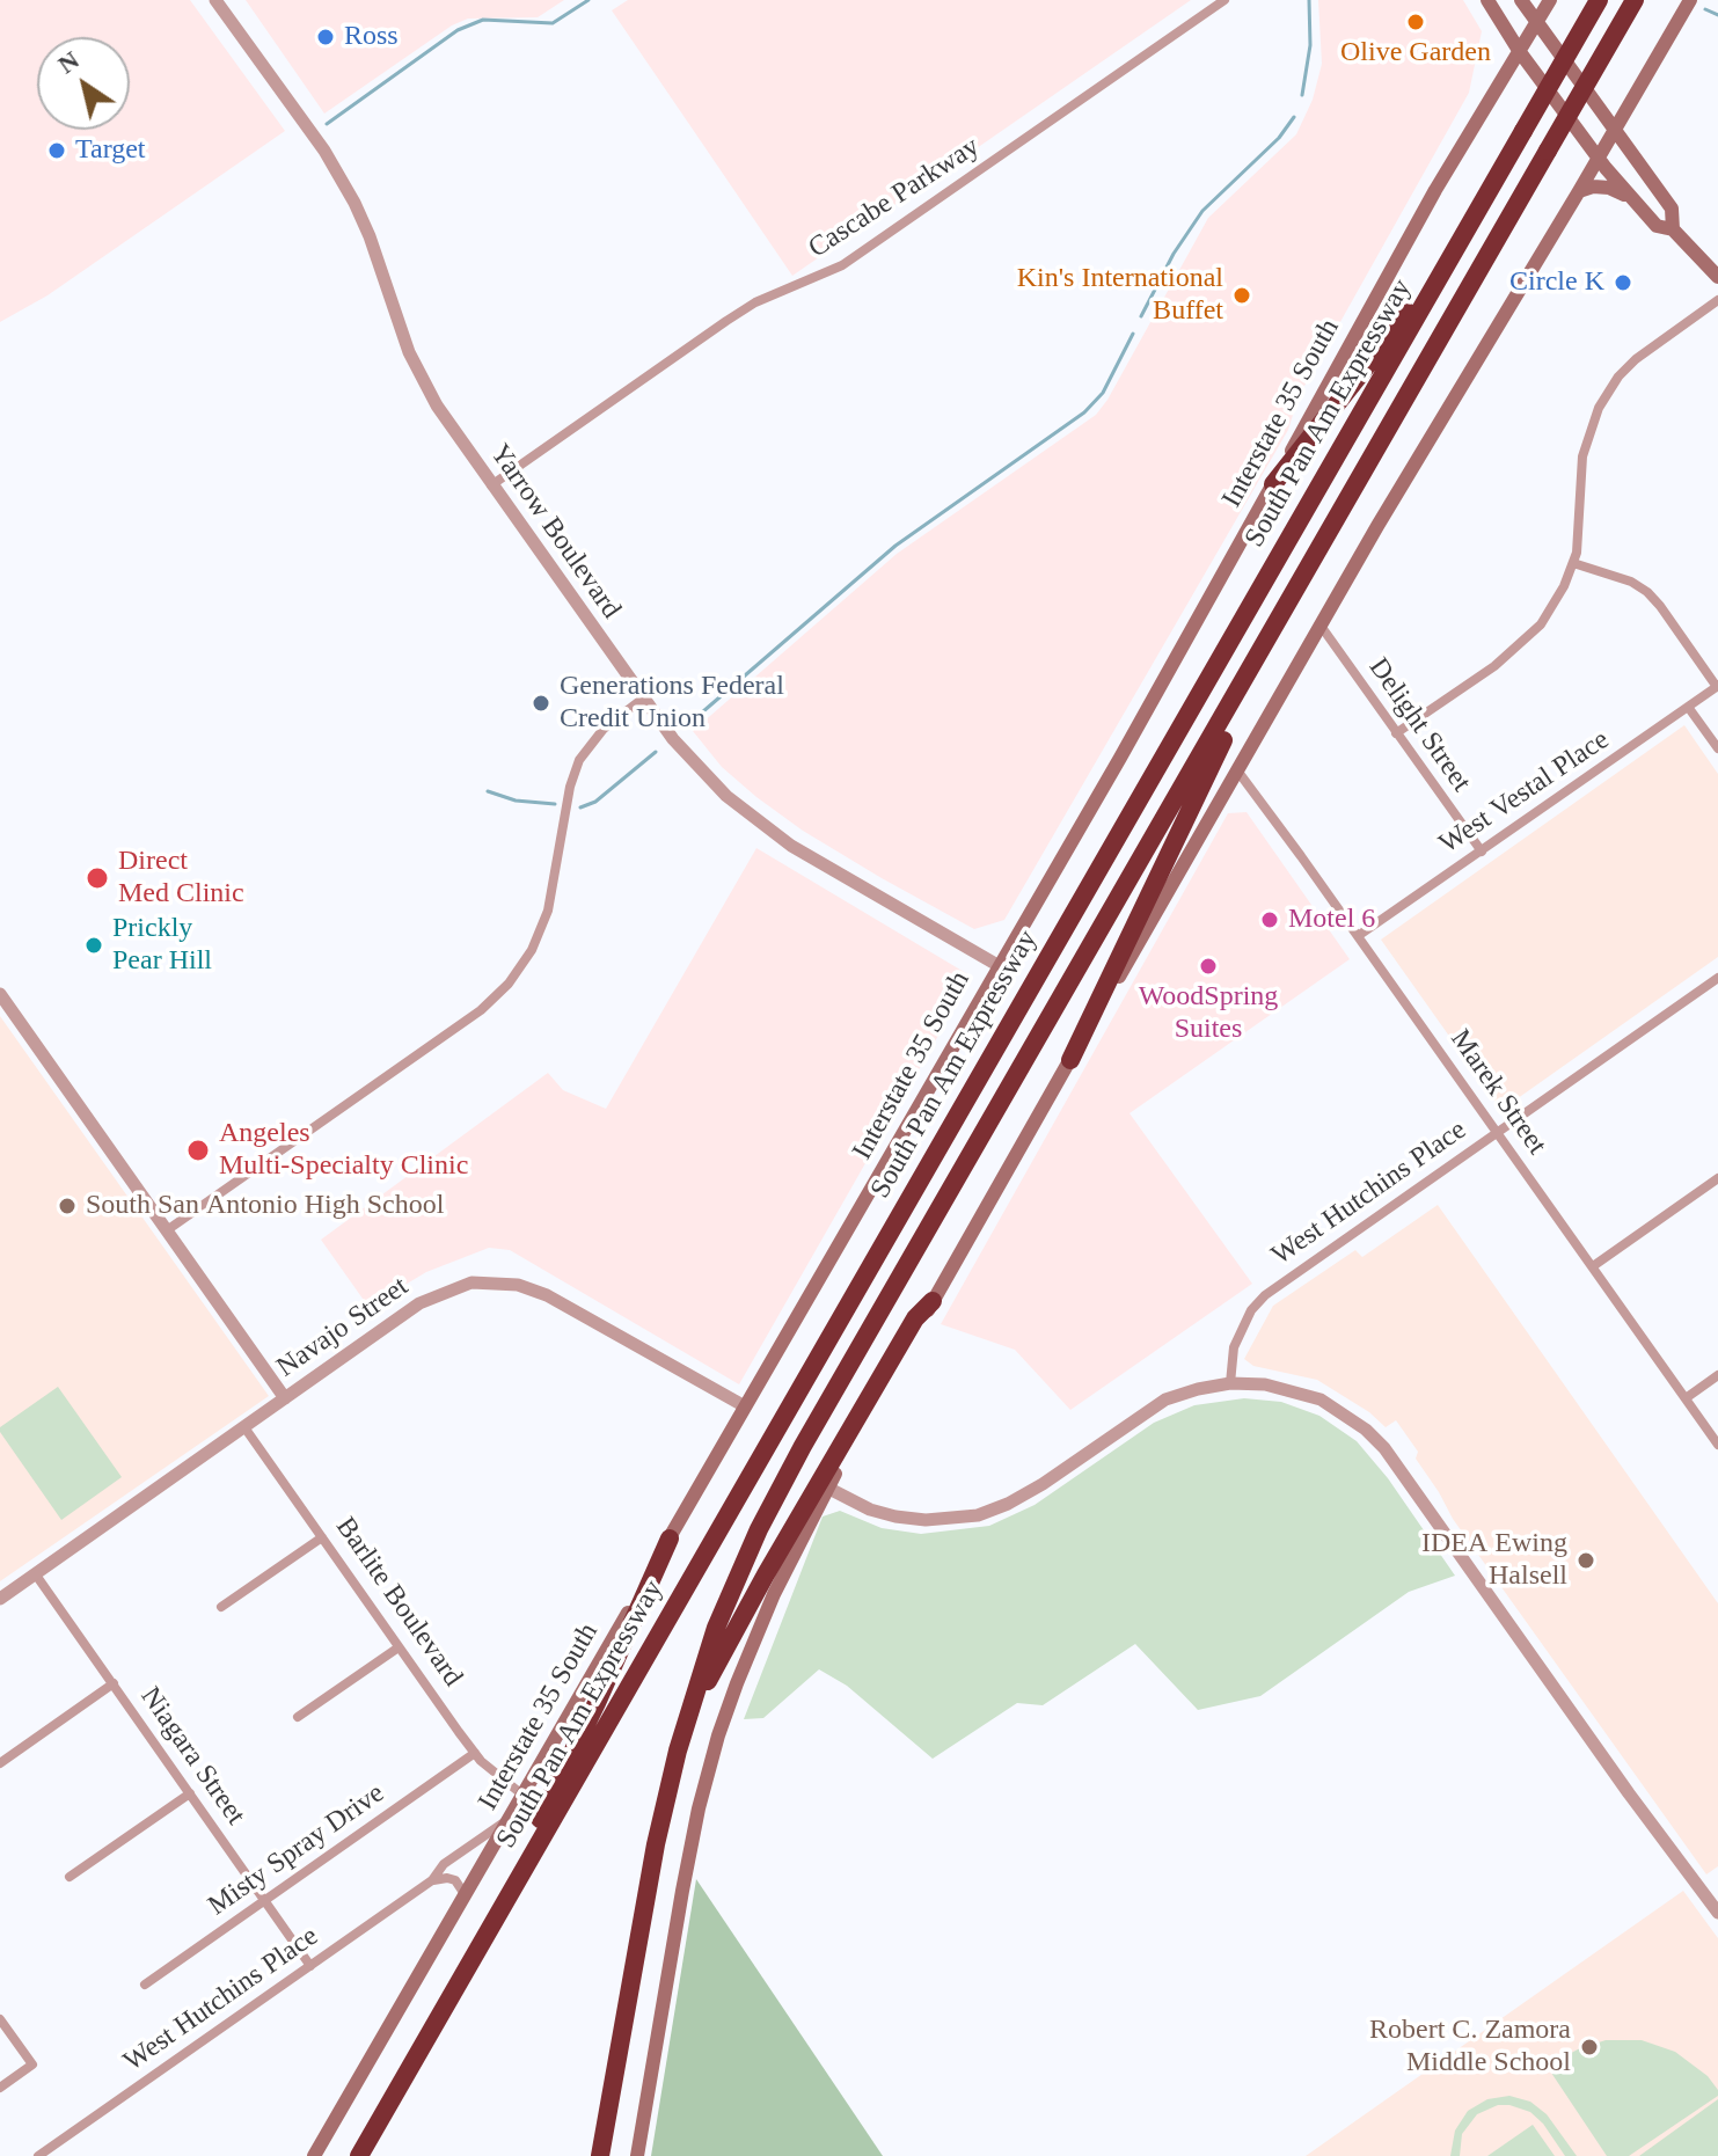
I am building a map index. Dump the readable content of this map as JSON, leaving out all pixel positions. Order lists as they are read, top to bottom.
{
  "streets": {
    "highway": ["South Pan Am Expressway"],
    "main road": ["Interstate 35 South"],
    "street": [
      "Cascabe Parkway",
      "Yarrow Boulevard",
      "Delight Street",
      "West Vestal Place",
      "Marek Street",
      "West Hutchins Place",
      "Navajo Street",
      "Barlite Boulevard",
      "Niagara Street",
      "Misty Spray Drive"
    ]
  },
  "crossings": [
    ["Cascabe Parkway", "Yarrow Boulevard"],
    ["Interstate 35 South", "Yarrow Boulevard"],
    ["Interstate 35 South", "West Hutchins Place"],
    ["Interstate 35 South", "Navajo Street"],
    ["Interstate 35 South", "Barlite Boulevard"],
    ["Delight Street", "West Vestal Place"],
    ["West Vestal Place", "Marek Street"],
    ["Marek Street", "West Hutchins Place"],
    ["West Hutchins Place", "Niagara Street"],
    ["Navajo Street", "Barlite Boulevard"],
    ["Navajo Street", "Niagara Street"],
    ["Barlite Boulevard", "Misty Spray Drive"],
    ["Niagara Street", "Misty Spray Drive"]
  ],
  "places": [
    "Olive Garden",
    "Ross",
    "Target",
    "Circle K",
    "Kin's International Buffet",
    "Generations Federal Credit Union",
    "Direct Med Clinic",
    "Motel 6",
    "Prickly Pear Hill",
    "WoodSpring Suites",
    "Angeles Multi-Specialty Clinic",
    "South San Antonio High School",
    "IDEA Ewing Halsell",
    "Robert C. Zamora Middle School"
  ],
  "north": "top left"
}
